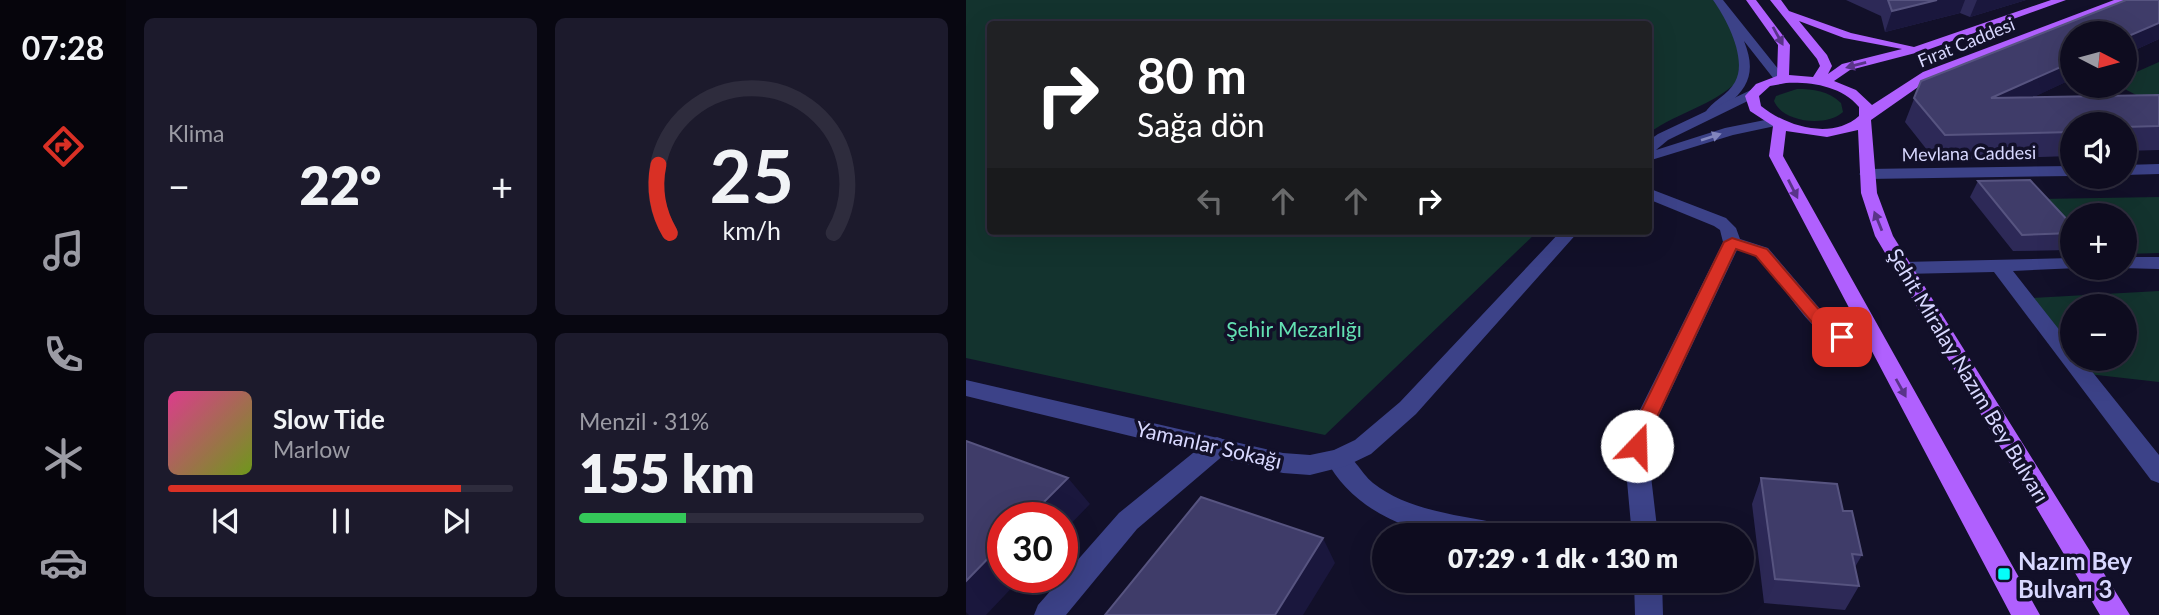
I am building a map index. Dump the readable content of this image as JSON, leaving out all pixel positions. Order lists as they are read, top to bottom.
{
  "streets": {
    "main road": ["Fırat Caddesi", "Şehit Miralay Nazım Bey Bulvarı"],
    "street": ["Mevlana Caddesi", "Yamanlar Sokağı"]
  },
  "crossings": [
    ["Fırat Caddesi", "Şehit Miralay Nazım Bey Bulvarı"],
    ["Mevlana Caddesi", "Şehit Miralay Nazım Bey Bulvarı"]
  ],
  "parks": ["Şehir Mezarlığı"],
  "places": {
    "transit": ["Nazım Bey Bulvarı 3"]
  },
  "north": "right",
  "page": {
    "tabs": "07:28",
    "tile": [
      "Klima",
      ["Menzil · 31%", "155 km"]
    ],
    "map_buttons": ["+", "−"],
    "turn": ["80 m", "Sağa dön"],
    "heat": ["−", "22°", "+"],
    "song": ["Slow Tide", "Marlow"],
    "limit": "30",
    "trip": "07:29 · 1 dk · 130 m",
    "gauge": ["25", "km/h"]
  }
}
